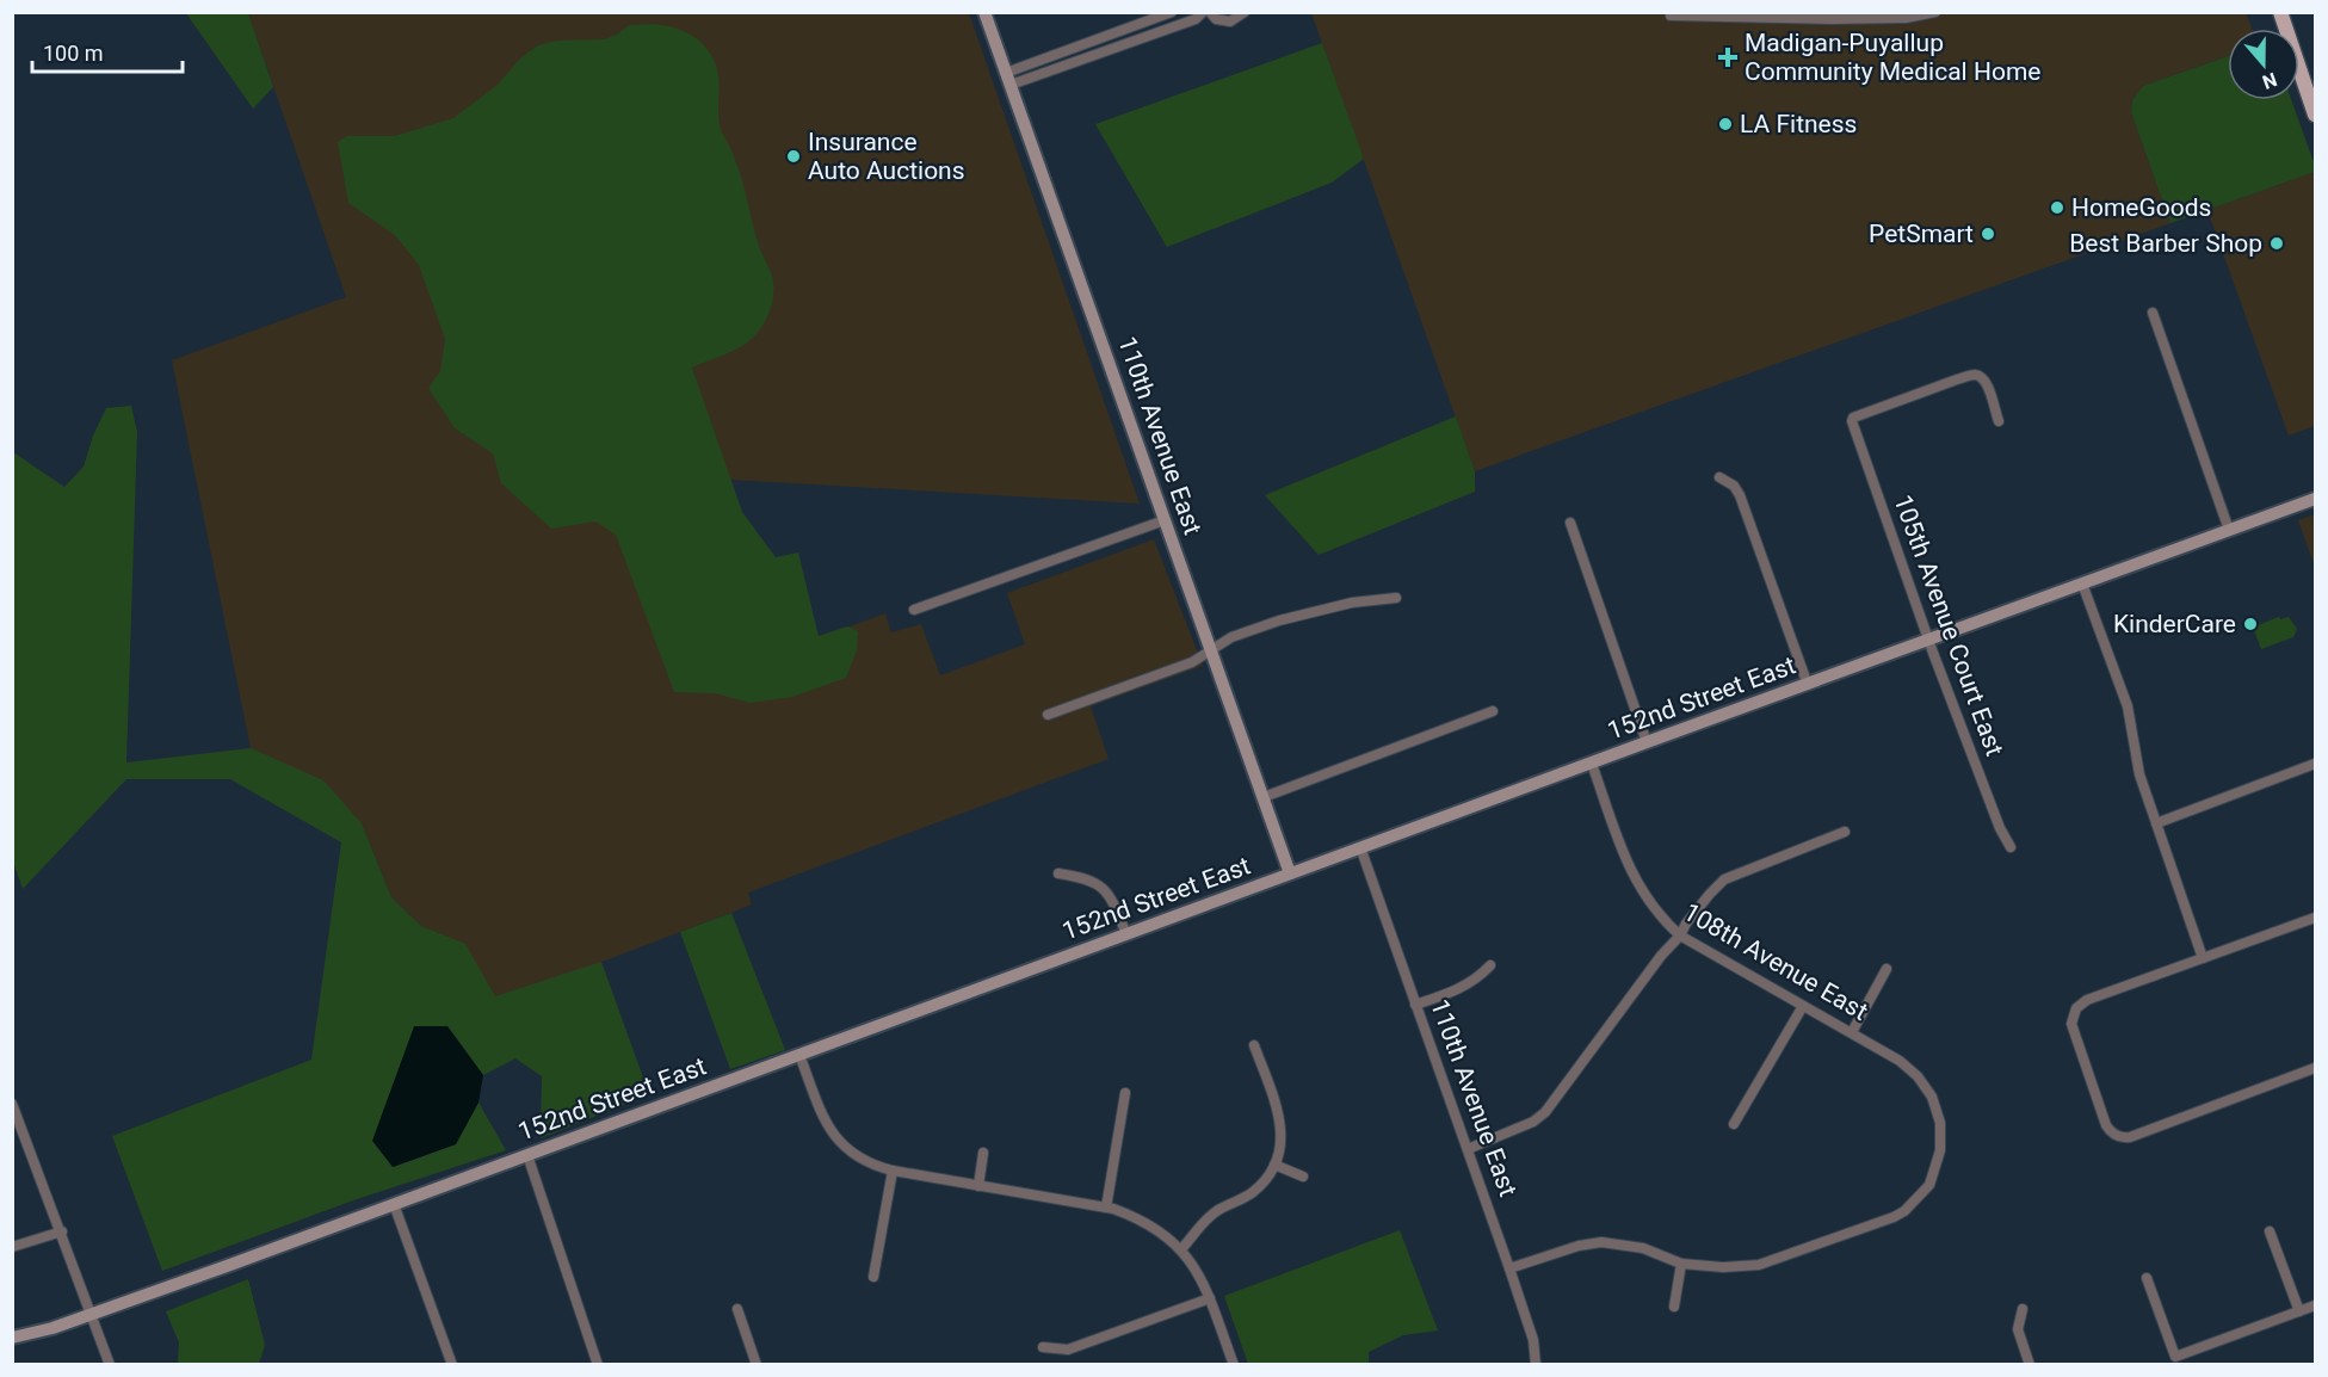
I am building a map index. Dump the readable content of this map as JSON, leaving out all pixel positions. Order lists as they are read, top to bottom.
{
  "streets": {
    "main road": ["110th Avenue East", "152nd Street East"],
    "street": ["105th Avenue Court East", "108th Avenue East"]
  },
  "crossings": [
    ["110th Avenue East", "152nd Street East"],
    ["105th Avenue Court East", "152nd Street East"],
    ["152nd Street East", "108th Avenue East"]
  ],
  "places": {
    "health": ["Madigan-Puyallup Community Medical Home"],
    "other": [
      "LA Fitness",
      "Insurance Auto Auctions",
      "HomeGoods",
      "PetSmart",
      "Best Barber Shop",
      "KinderCare"
    ]
  },
  "scale_bar": "100 m",
  "north": "bottom"
}
